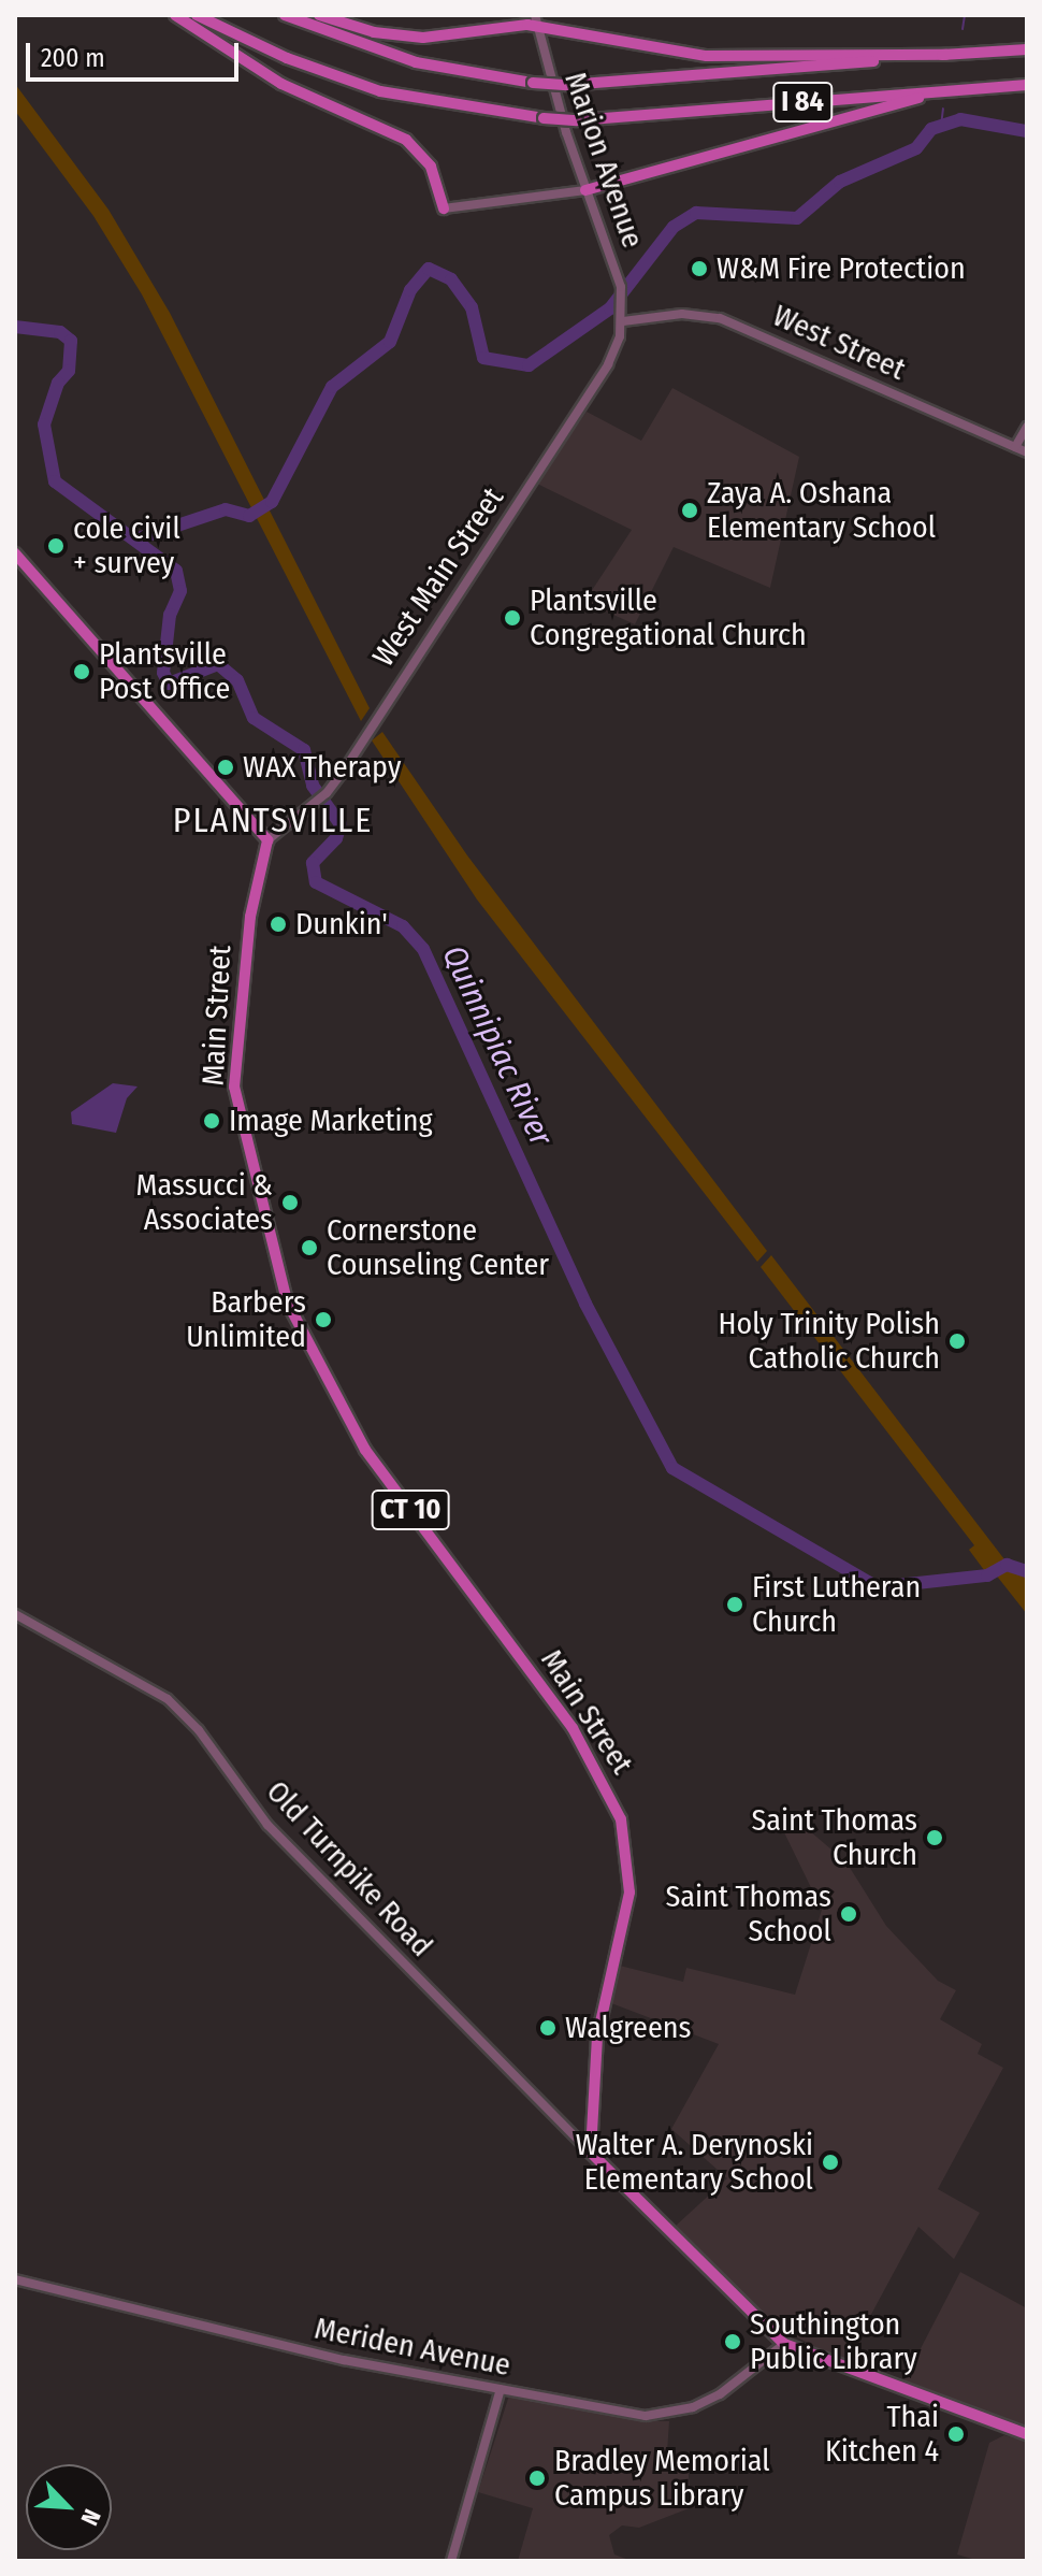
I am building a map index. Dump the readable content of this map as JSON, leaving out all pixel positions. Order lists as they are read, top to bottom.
{
  "streets": {
    "highway": ["I 84", "Main Street", "CT 10"],
    "main road": [
      "Marion Avenue",
      "West Street",
      "West Main Street",
      "Old Turnpike Road",
      "Meriden Avenue"
    ]
  },
  "crossings": [
    ["Marion Avenue", "West Street"],
    ["Marion Avenue", "West Main Street"],
    ["West Street", "West Main Street"],
    ["West Main Street", "Main Street"],
    ["Main Street", "Old Turnpike Road"]
  ],
  "districts": ["PLANTSVILLE"],
  "water": ["Quinnipiac River"],
  "places": [
    "W&M Fire Protection",
    "Zaya A. Oshana Elementary School",
    "cole civil + survey",
    "Plantsville Congregational Church",
    "Plantsville Post Office",
    "WAX Therapy",
    "Dunkin'",
    "Image Marketing",
    "Massucci & Associates",
    "Cornerstone Counseling Center",
    "Barbers Unlimited",
    "Holy Trinity Polish Catholic Church",
    "First Lutheran Church",
    "Saint Thomas Church",
    "Saint Thomas School",
    "Walgreens",
    "Walter A. Derynoski Elementary School",
    "Southington Public Library",
    "Thai Kitchen 4",
    "Bradley Memorial Campus Library"
  ],
  "scale_bar": "200 m",
  "north": "bottom right"
}
